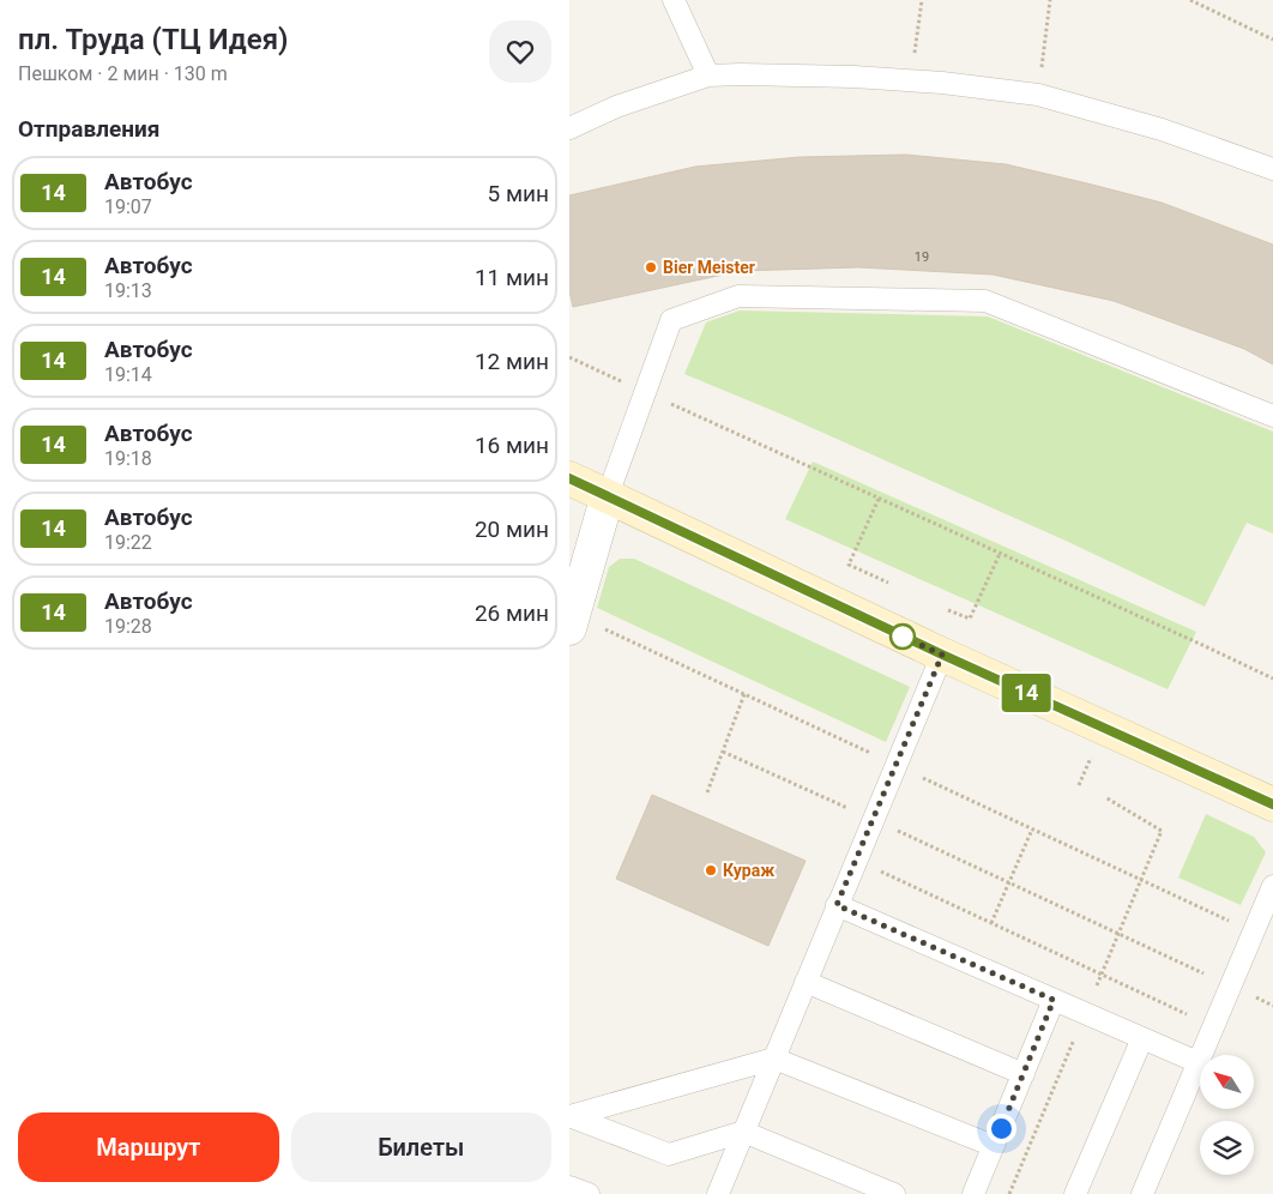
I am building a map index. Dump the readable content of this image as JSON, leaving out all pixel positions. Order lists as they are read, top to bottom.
{
  "places": ["Bier Meister", "Кураж"],
  "lines": ["bus line 14"],
  "house_numbers": ["19"],
  "north": "top left",
  "page": {
    "heading": [
      ["пл. Труда (ТЦ Идея)", "Пешком · 2 мин · 130 m"],
      "Отправления"
    ],
    "on_map": "14",
    "list": [
      {
        "mark": "14",
        "name": "Автобус",
        "note": "19:07",
        "value": "5 мин"
      },
      {
        "mark": "14",
        "name": "Автобус",
        "note": "19:13",
        "value": "11 мин"
      },
      {
        "mark": "14",
        "name": "Автобус",
        "note": "19:14",
        "value": "12 мин"
      },
      {
        "mark": "14",
        "name": "Автобус",
        "note": "19:18",
        "value": "16 мин"
      },
      {
        "mark": "14",
        "name": "Автобус",
        "note": "19:22",
        "value": "20 мин"
      },
      {
        "mark": "14",
        "name": "Автобус",
        "note": "19:28",
        "value": "26 мин"
      }
    ],
    "buttons": ["Маршрут", "Билеты"]
  }
}
